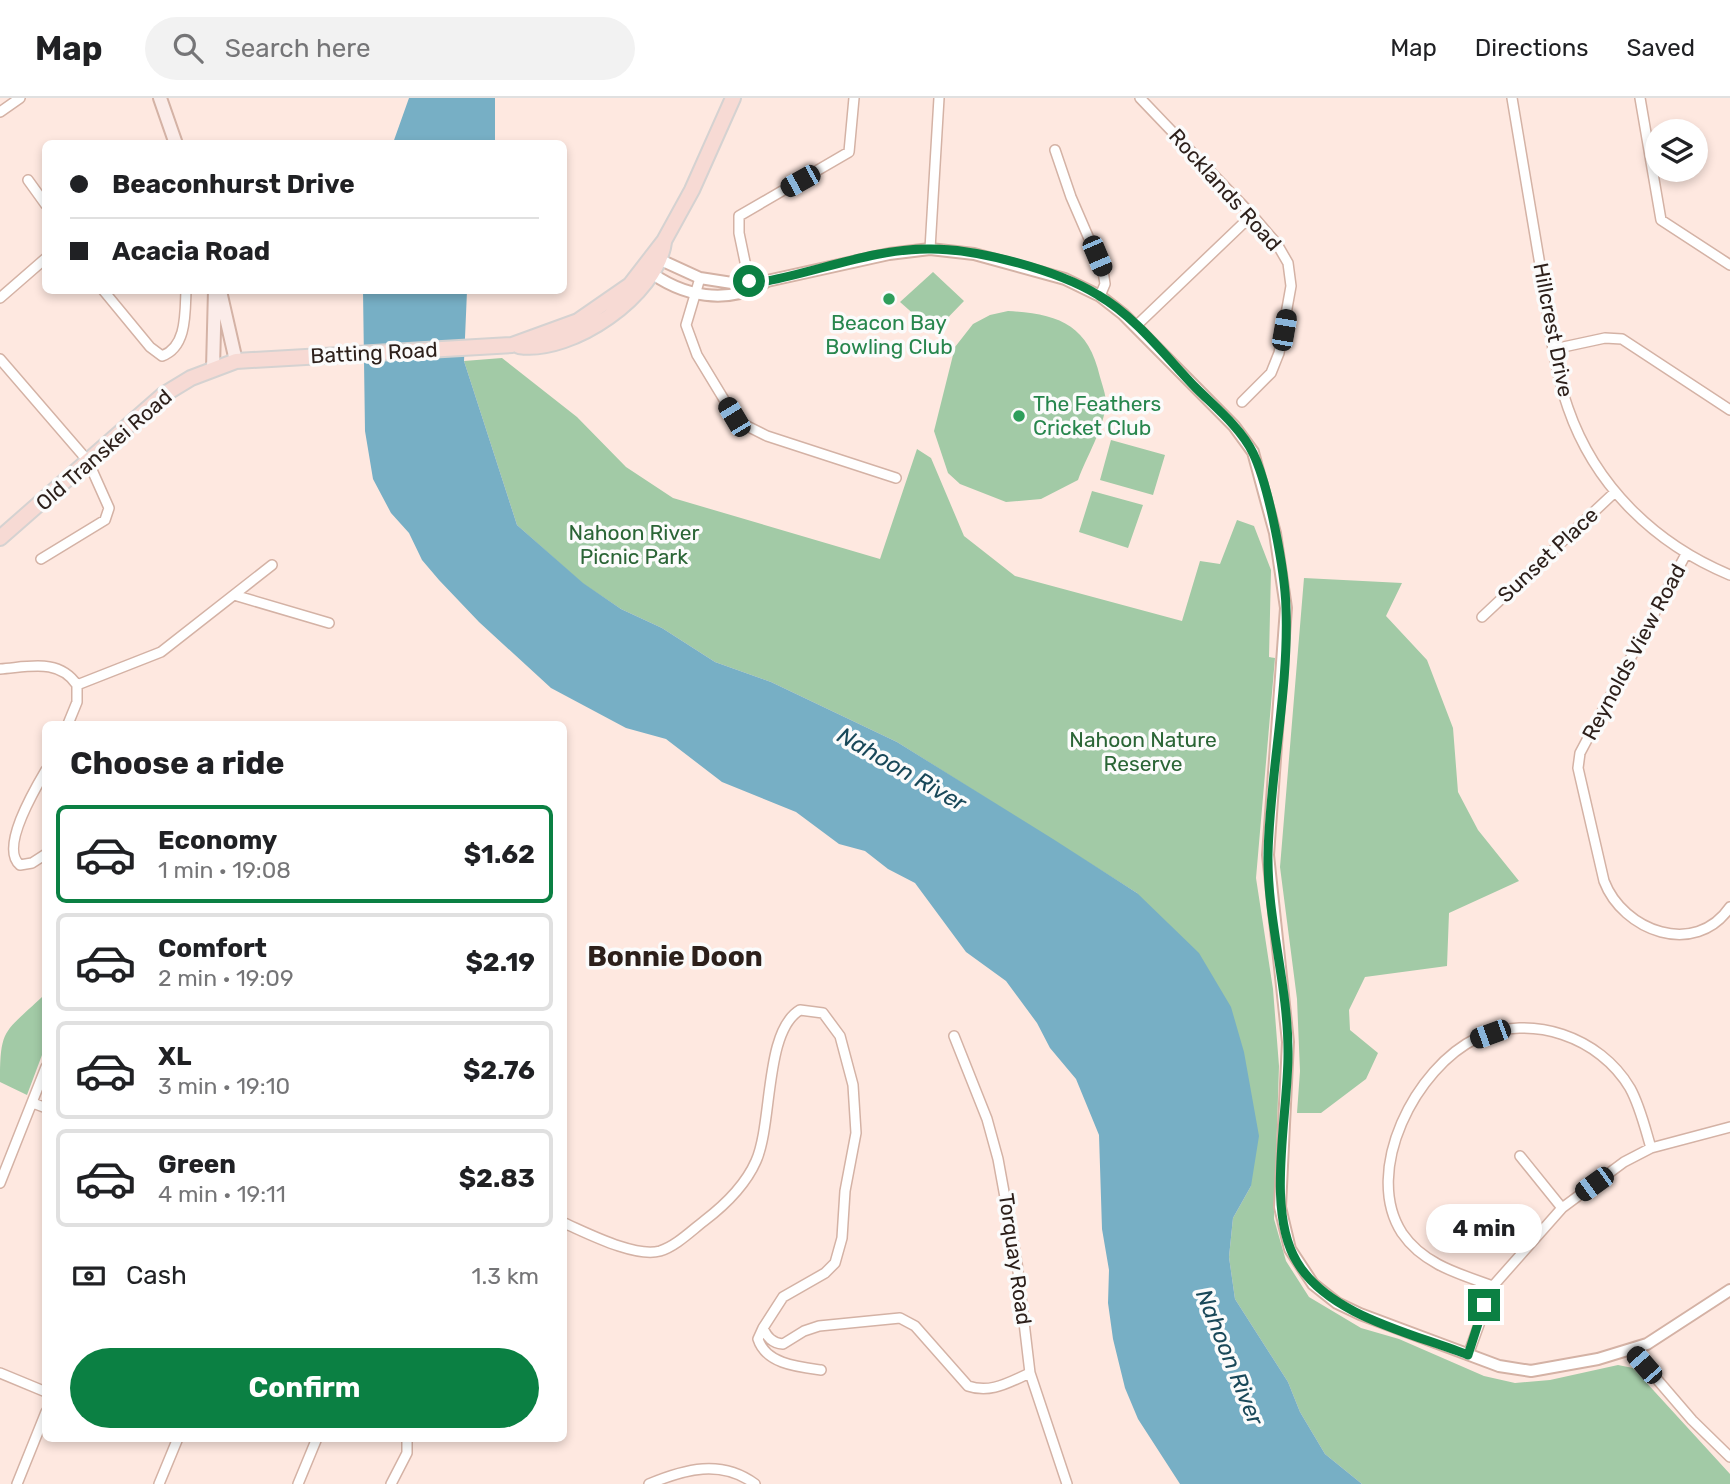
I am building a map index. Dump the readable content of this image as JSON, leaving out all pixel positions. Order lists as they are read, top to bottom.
{
  "streets": {
    "main road": ["Batting Road", "Old Transkei Road"],
    "street": [
      "Rocklands Road",
      "Hillcrest Drive",
      "Sunset Place",
      "Reynolds View Road",
      "Torquay Road"
    ]
  },
  "crossings": [
    ["Hillcrest Drive", "Sunset Place"],
    ["Hillcrest Drive", "Reynolds View Road"],
    ["Batting Road", "Old Transkei Road"]
  ],
  "districts": ["Bonnie Doon"],
  "water": ["Nahoon River"],
  "parks": ["Nahoon River Picnic Park", "Nahoon Nature Reserve"],
  "places": ["Beacon Bay Bowling Club", "The Feathers Cricket Club"],
  "page": {
    "header": "Map",
    "search": "Search here",
    "nav": ["Map", "Directions", "Saved"],
    "banner": ["Beaconhurst Drive", "Acacia Road"],
    "heading": "Choose a ride",
    "list": [
      {
        "name": "Economy",
        "note": "1 min · 19:08",
        "value": "$1.62"
      },
      {
        "name": "Comfort",
        "note": "2 min · 19:09",
        "value": "$2.19"
      },
      {
        "name": "XL",
        "note": "3 min · 19:10",
        "value": "$2.76"
      },
      {
        "name": "Green",
        "note": "4 min · 19:11",
        "value": "$2.83"
      }
    ],
    "bubble": "4 min",
    "pay": ["Cash", "1.3 km"],
    "buttons": "Confirm"
  }
}
